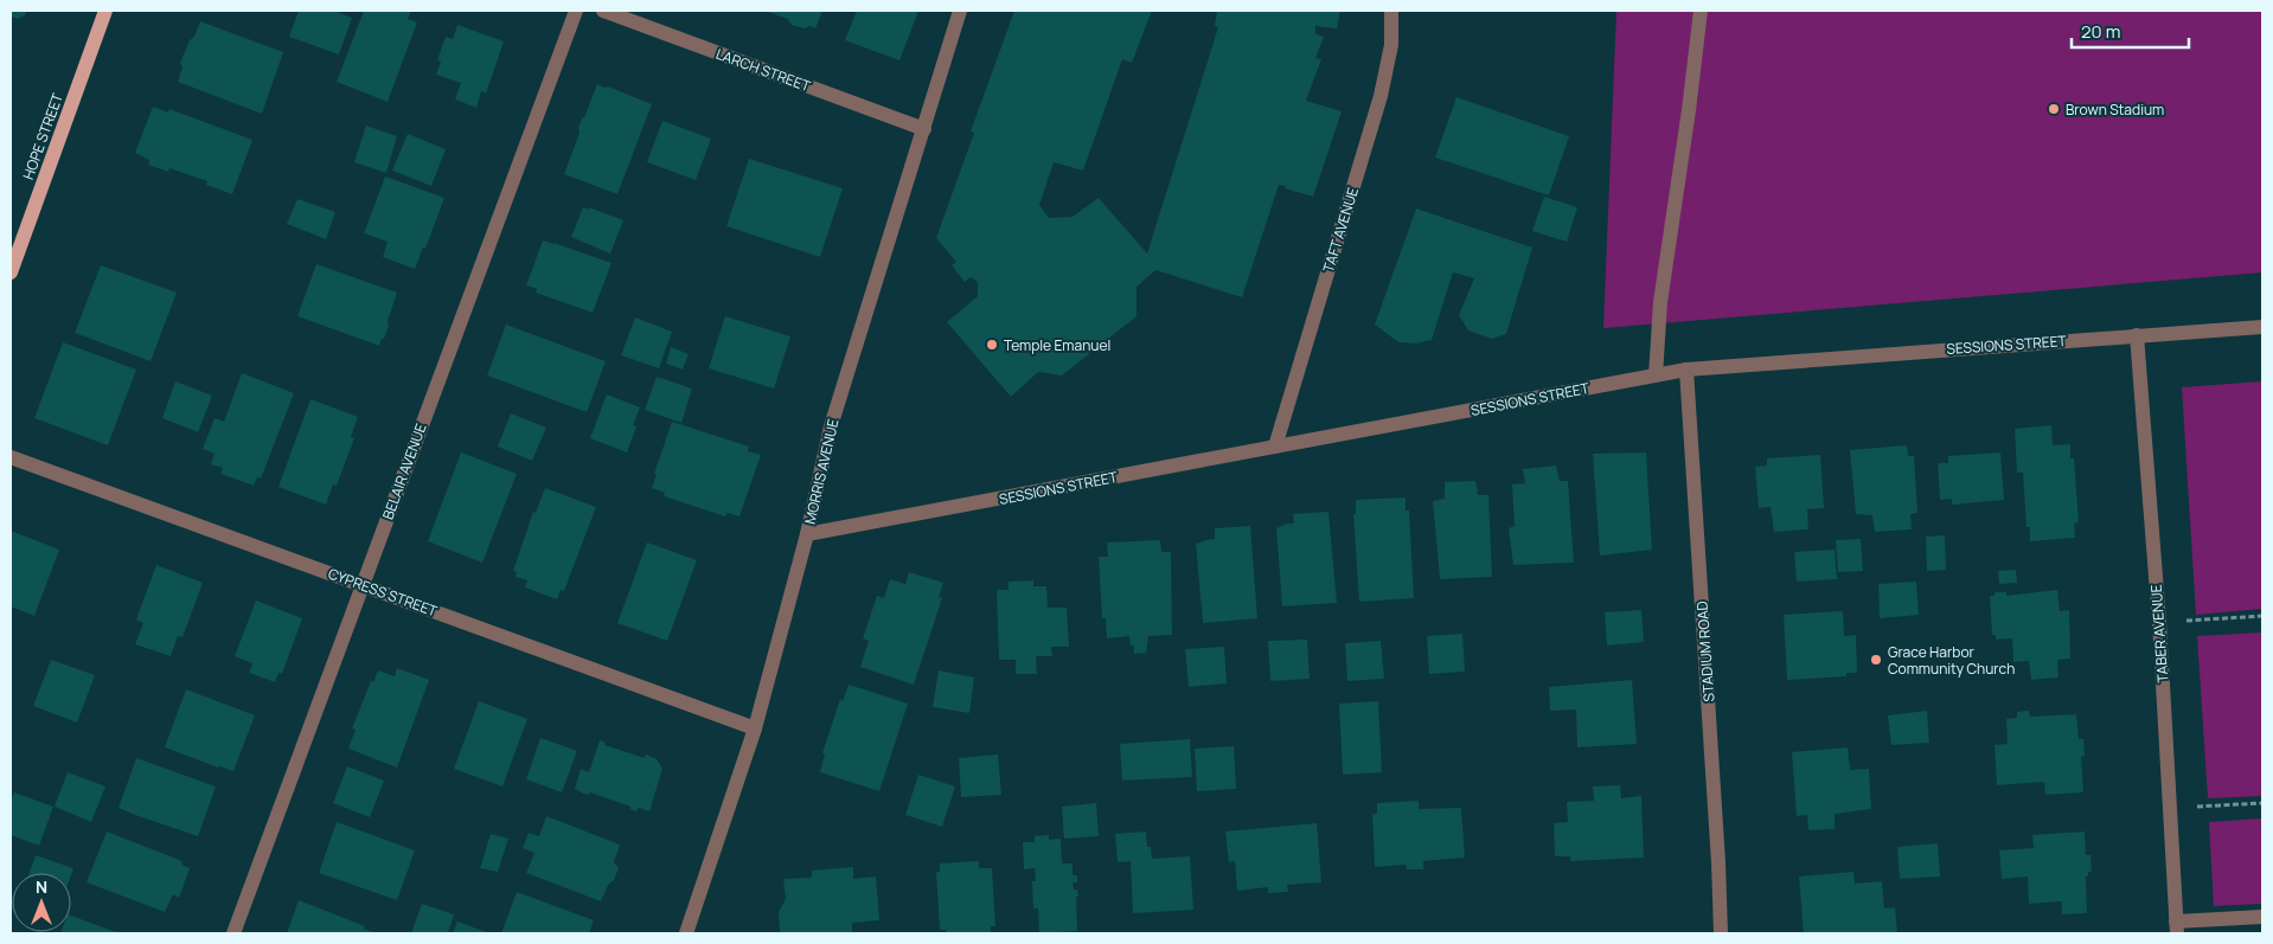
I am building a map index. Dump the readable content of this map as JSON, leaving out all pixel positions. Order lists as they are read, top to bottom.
{
  "streets": {
    "main road": ["HOPE STREET"],
    "street": [
      "LARCH STREET",
      "TAFT AVENUE",
      "SESSIONS STREET",
      "BELAIR AVENUE",
      "MORRIS AVENUE",
      "CYPRESS STREET",
      "TABER AVENUE",
      "STADIUM ROAD"
    ]
  },
  "crossings": [
    ["LARCH STREET", "MORRIS AVENUE"],
    ["TAFT AVENUE", "SESSIONS STREET"],
    ["SESSIONS STREET", "MORRIS AVENUE"],
    ["SESSIONS STREET", "TABER AVENUE"],
    ["SESSIONS STREET", "STADIUM ROAD"],
    ["BELAIR AVENUE", "CYPRESS STREET"],
    ["MORRIS AVENUE", "CYPRESS STREET"]
  ],
  "places": ["Brown Stadium", "Temple Emanuel", "Grace Harbor Community Church"],
  "scale_bar": "20 m",
  "north": "top"
}
